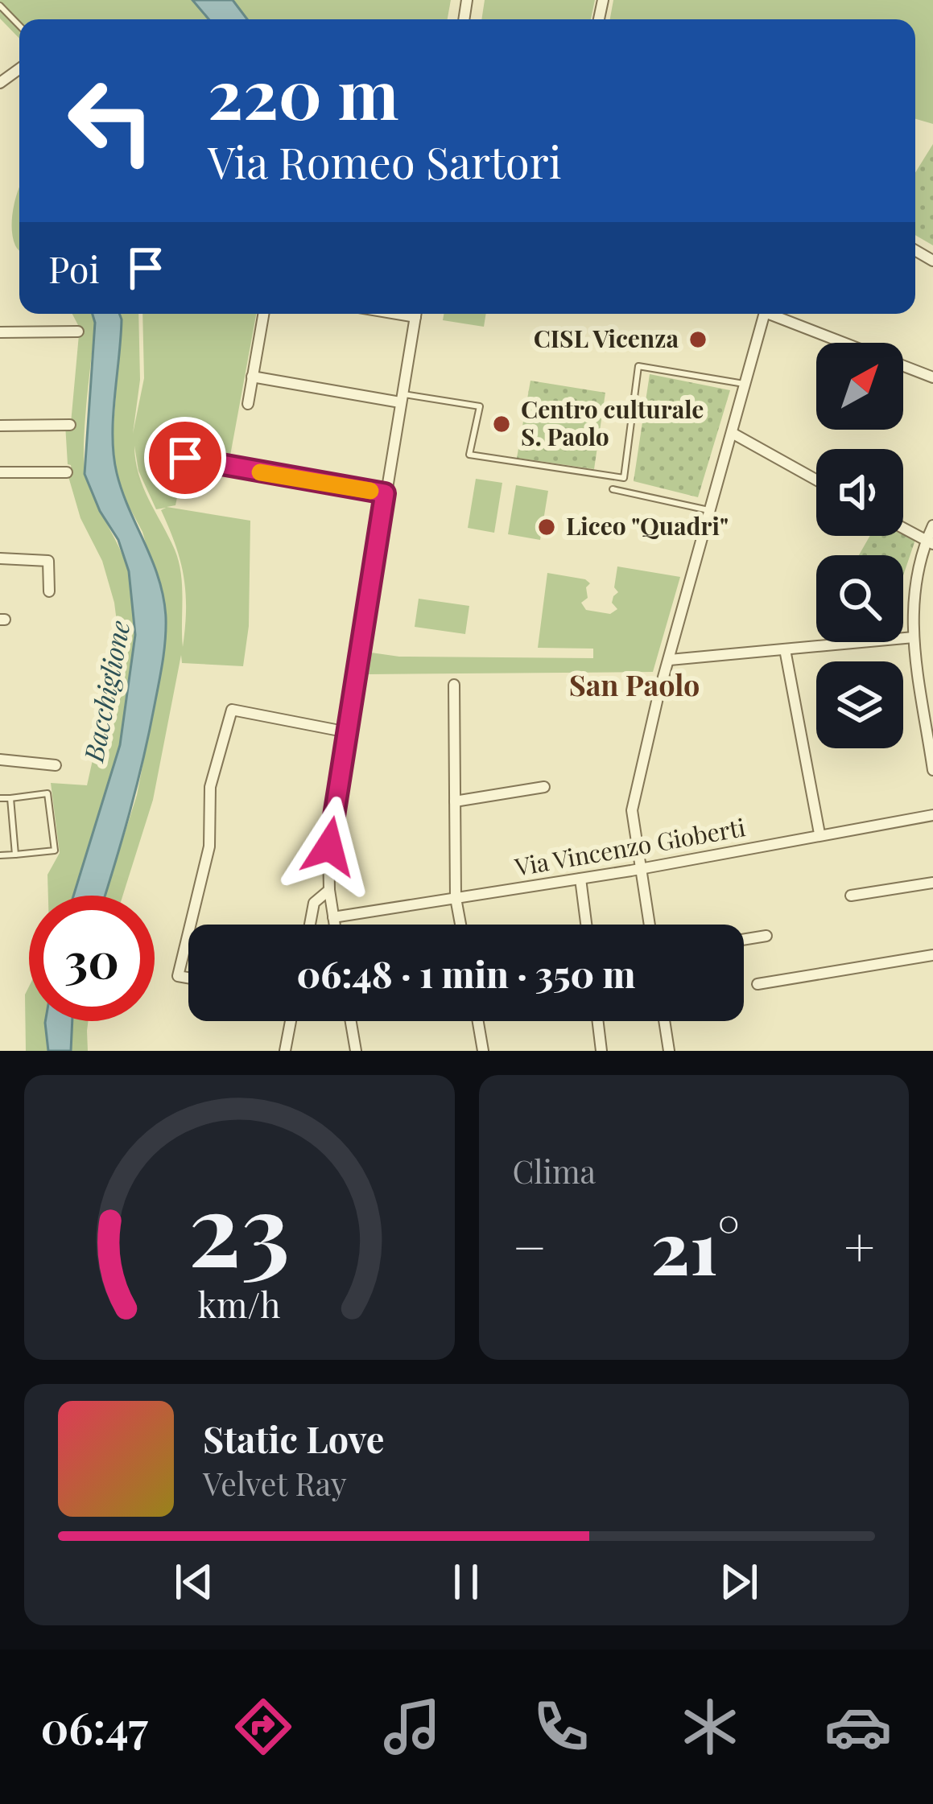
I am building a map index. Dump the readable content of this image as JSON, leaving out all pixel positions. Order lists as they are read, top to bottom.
{
  "streets": {
    "street": ["Via Vincenzo Gioberti"]
  },
  "districts": ["San Paolo"],
  "water": ["Bacchiglione"],
  "places": ["CISL Vicenza", "Centro culturale S. Paolo", "Liceo \"Quadri\""],
  "north": "top right",
  "page": {
    "turn": ["220 m", "Via Romeo Sartori"],
    "then": "Poi",
    "limit": "30",
    "trip": "06:48 · 1 min · 350 m",
    "tile": "Clima",
    "heat": ["−", "21°", "+"],
    "song": ["Static Love", "Velvet Ray"],
    "tabs": "06:47",
    "gauge": ["23", "km/h"]
  }
}
